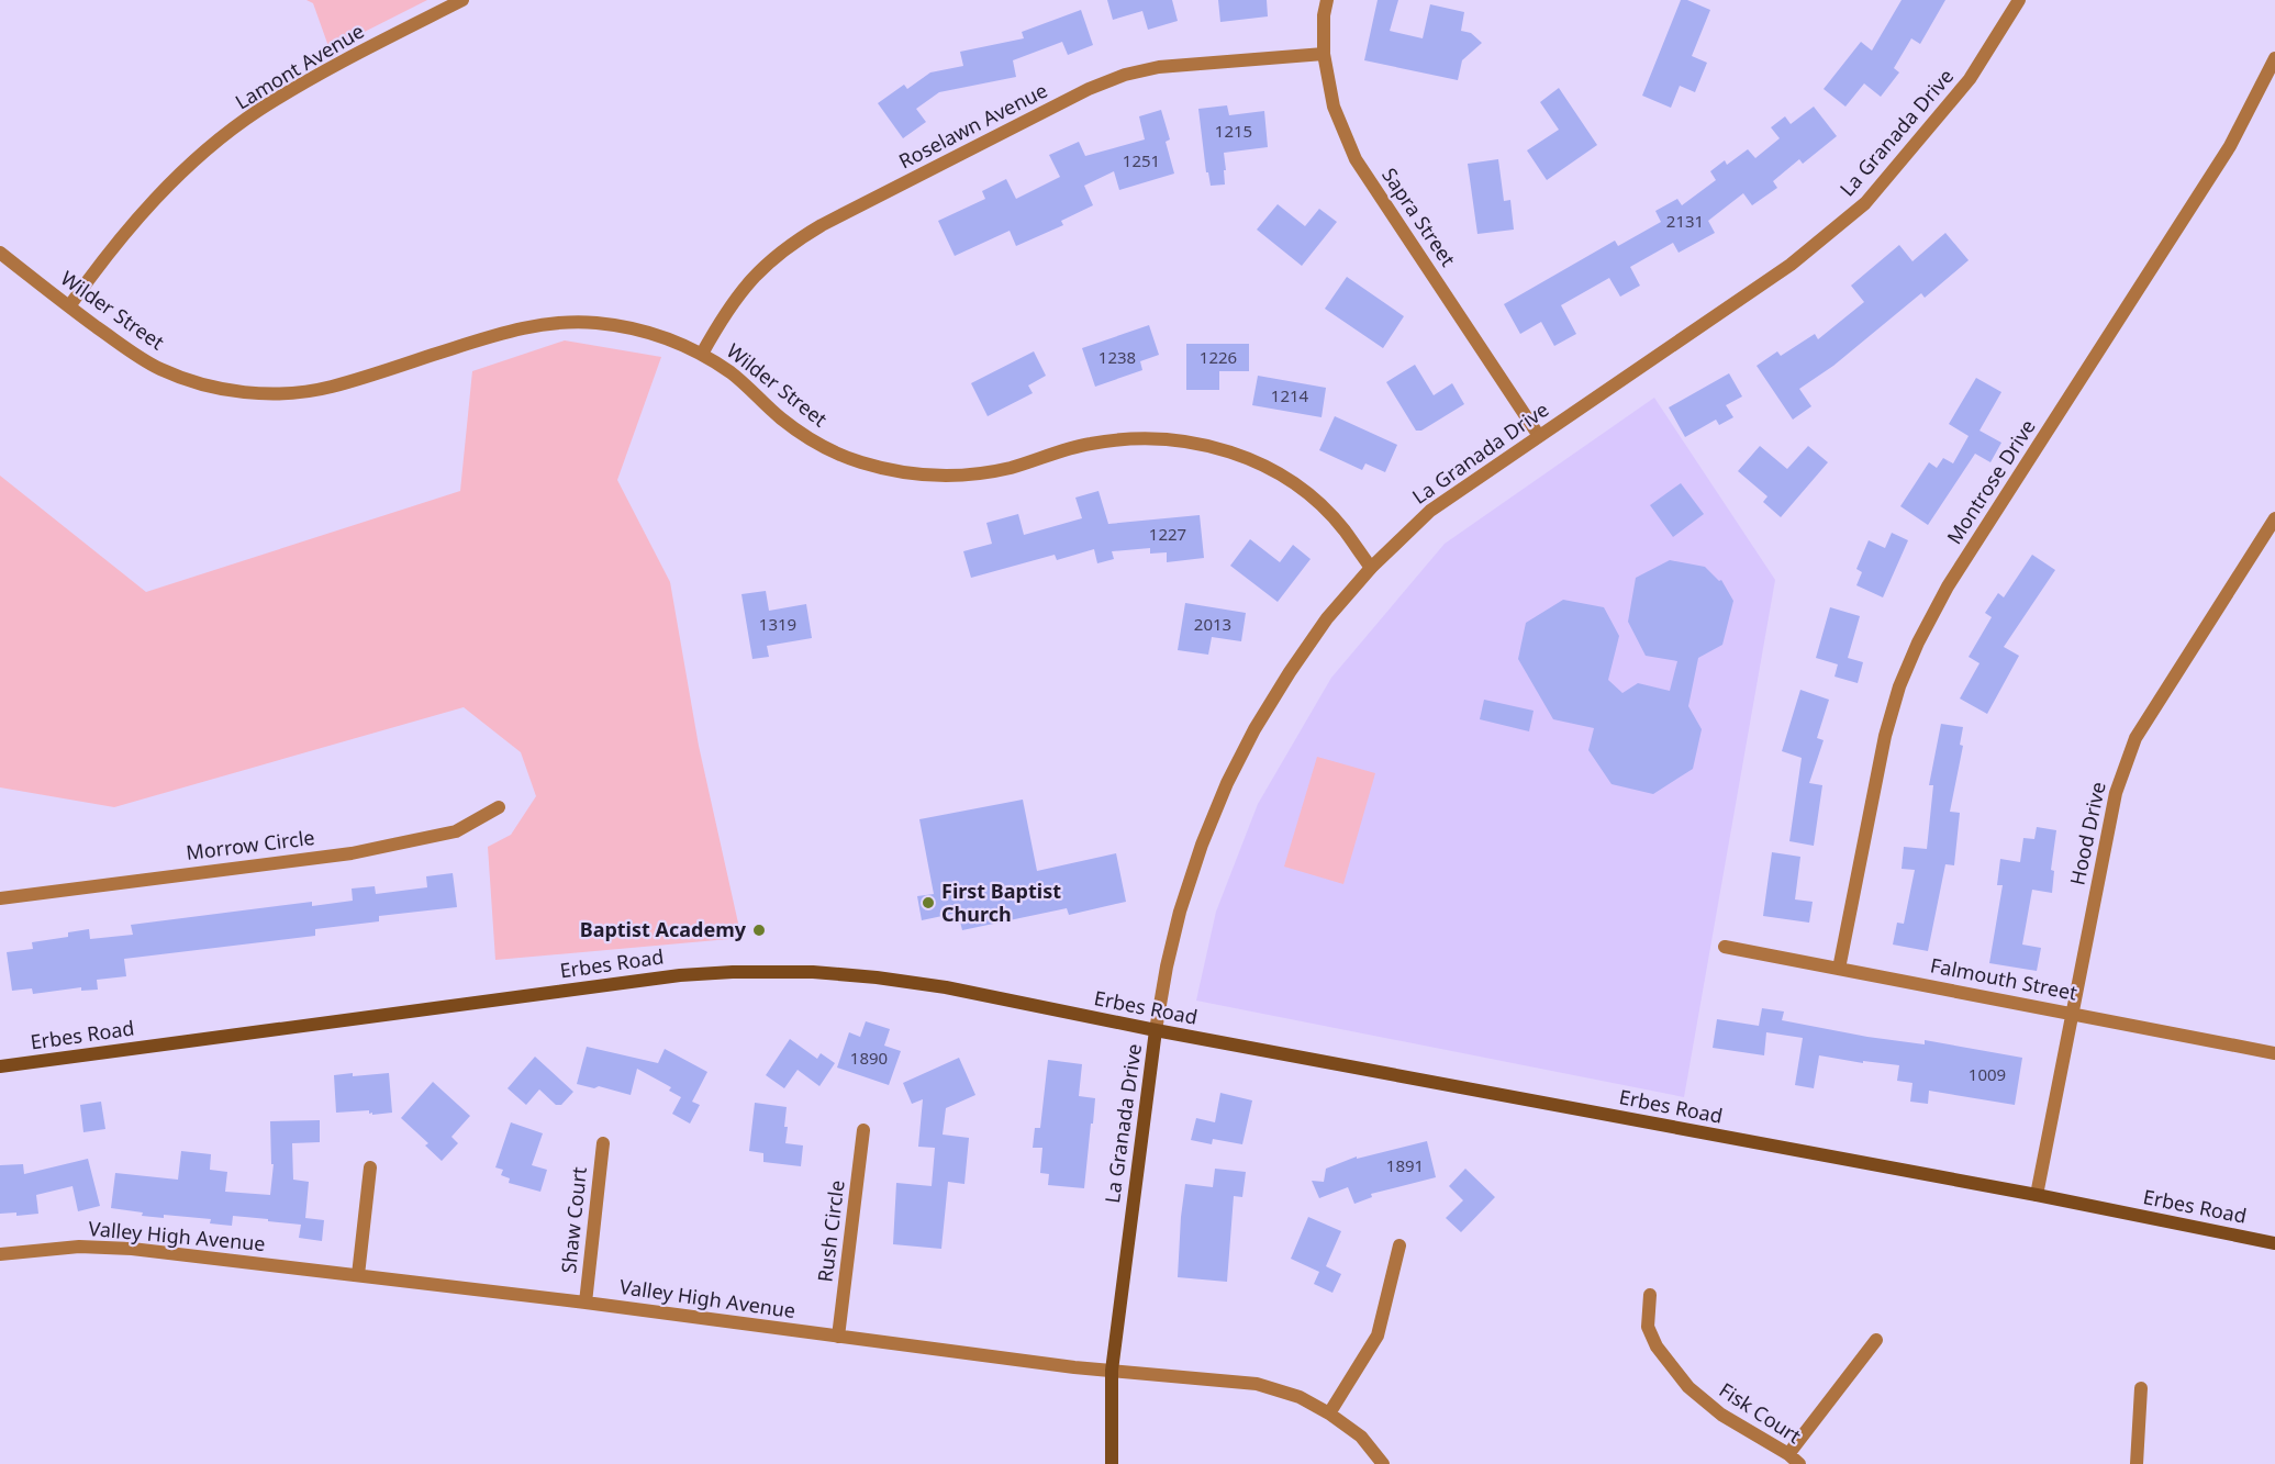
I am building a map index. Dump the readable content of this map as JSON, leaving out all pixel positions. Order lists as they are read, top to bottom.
{
  "streets": {
    "main road": ["La Granada Drive", "Erbes Road"],
    "street": [
      "Lamont Avenue",
      "Roselawn Avenue",
      "Sapra Street",
      "Wilder Street",
      "Montrose Drive",
      "Hood Drive",
      "Morrow Circle",
      "Falmouth Street",
      "Shaw Court",
      "Rush Circle",
      "Valley High Avenue",
      "Fisk Court"
    ]
  },
  "crossings": [
    ["Lamont Avenue", "Wilder Street"],
    ["Roselawn Avenue", "Sapra Street"],
    ["Roselawn Avenue", "Wilder Street"],
    ["La Granada Drive", "Sapra Street"],
    ["La Granada Drive", "Wilder Street"],
    ["La Granada Drive", "Erbes Road"],
    ["La Granada Drive", "Valley High Avenue"],
    ["Montrose Drive", "Falmouth Street"],
    ["Hood Drive", "Erbes Road"],
    ["Hood Drive", "Falmouth Street"],
    ["Shaw Court", "Valley High Avenue"],
    ["Rush Circle", "Valley High Avenue"]
  ],
  "places": ["First Baptist Church", "Baptist Academy"],
  "house_numbers": [
    "1215",
    "1251",
    "2131",
    "1238",
    "1226",
    "1214",
    "1227",
    "1319",
    "2013",
    "1890",
    "1009",
    "1891"
  ]
}
